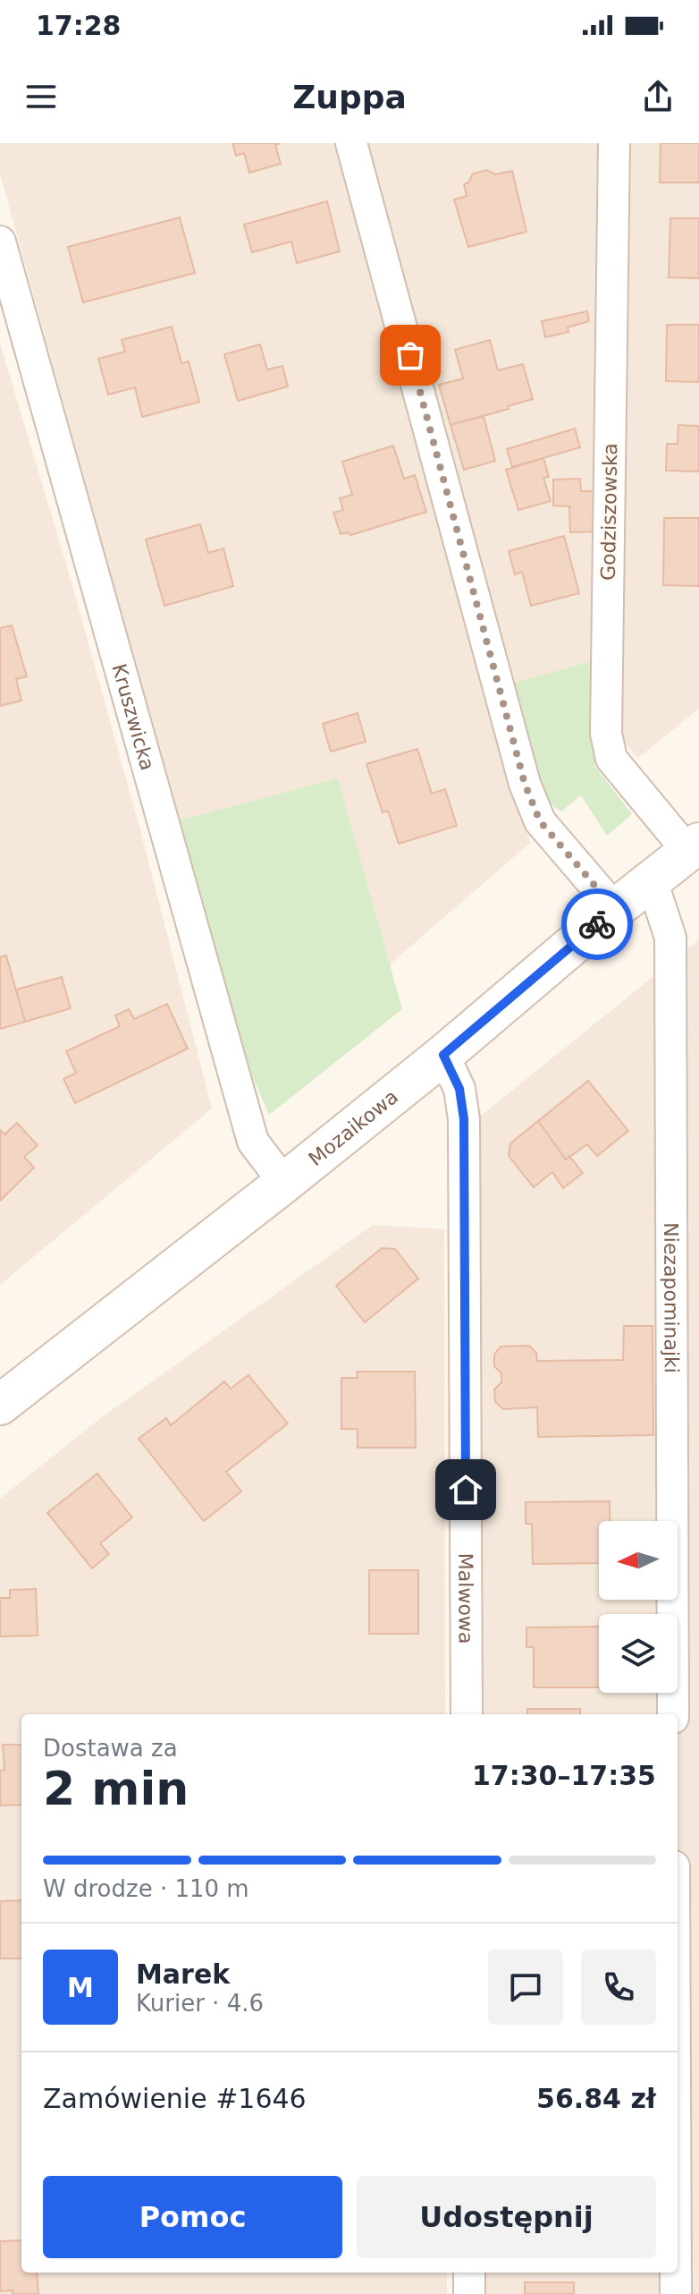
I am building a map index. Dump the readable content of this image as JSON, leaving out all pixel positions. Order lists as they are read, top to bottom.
{
  "streets": {
    "street": [
      "Godziszowska",
      "Kruszwicka",
      "Mozaikowa",
      "Niezapominajki",
      "Malwowa"
    ]
  },
  "crossings": [
    ["Godziszowska", "Mozaikowa"],
    ["Kruszwicka", "Mozaikowa"],
    ["Mozaikowa", "Niezapominajki"],
    ["Mozaikowa", "Malwowa"]
  ],
  "north": "left",
  "page": {
    "status": "17:28",
    "header": "Zuppa",
    "heading": ["2 min", "Dostawa za", "17:30–17:35"],
    "panel": [
      "Marek",
      "Kurier · 4.6",
      "Zamówienie #1646",
      "56.84 zł"
    ],
    "bar": "W drodze · 110 m",
    "round": "M",
    "buttons": ["Pomoc", "Udostępnij"]
  }
}
